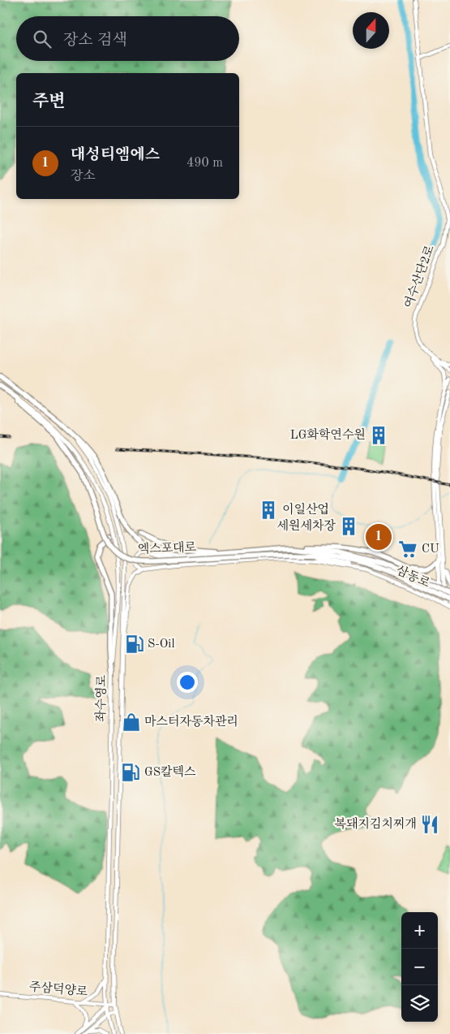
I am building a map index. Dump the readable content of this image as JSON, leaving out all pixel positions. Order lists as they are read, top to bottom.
{
  "streets": {
    "highway": ["엑스포대로"],
    "street": [
      "여수산단2로",
      "삼동로",
      "좌수영로",
      "주삼덕양로"
    ]
  },
  "crossings": [
    ["엑스포대로", "좌수영로"],
    ["좌수영로", "주삼덕양로"]
  ],
  "places": {
    "building": ["LG화학연수원", "이일산업", "세원세차장"],
    "supermarket": ["CU"],
    "fuel station": ["S-Oil", "GS칼텍스"],
    "shop": ["마스터자동차관리"],
    "restaurant": ["복돼지김치찌개"]
  },
  "north": "top",
  "page": {
    "search": "장소 검색",
    "heading": "주변",
    "list": [
      {
        "mark": "1",
        "name": "대성티엠에스",
        "note": "장소",
        "value": "490 m"
      }
    ],
    "pins": "1",
    "map_buttons": ["+", "−"]
  }
}
